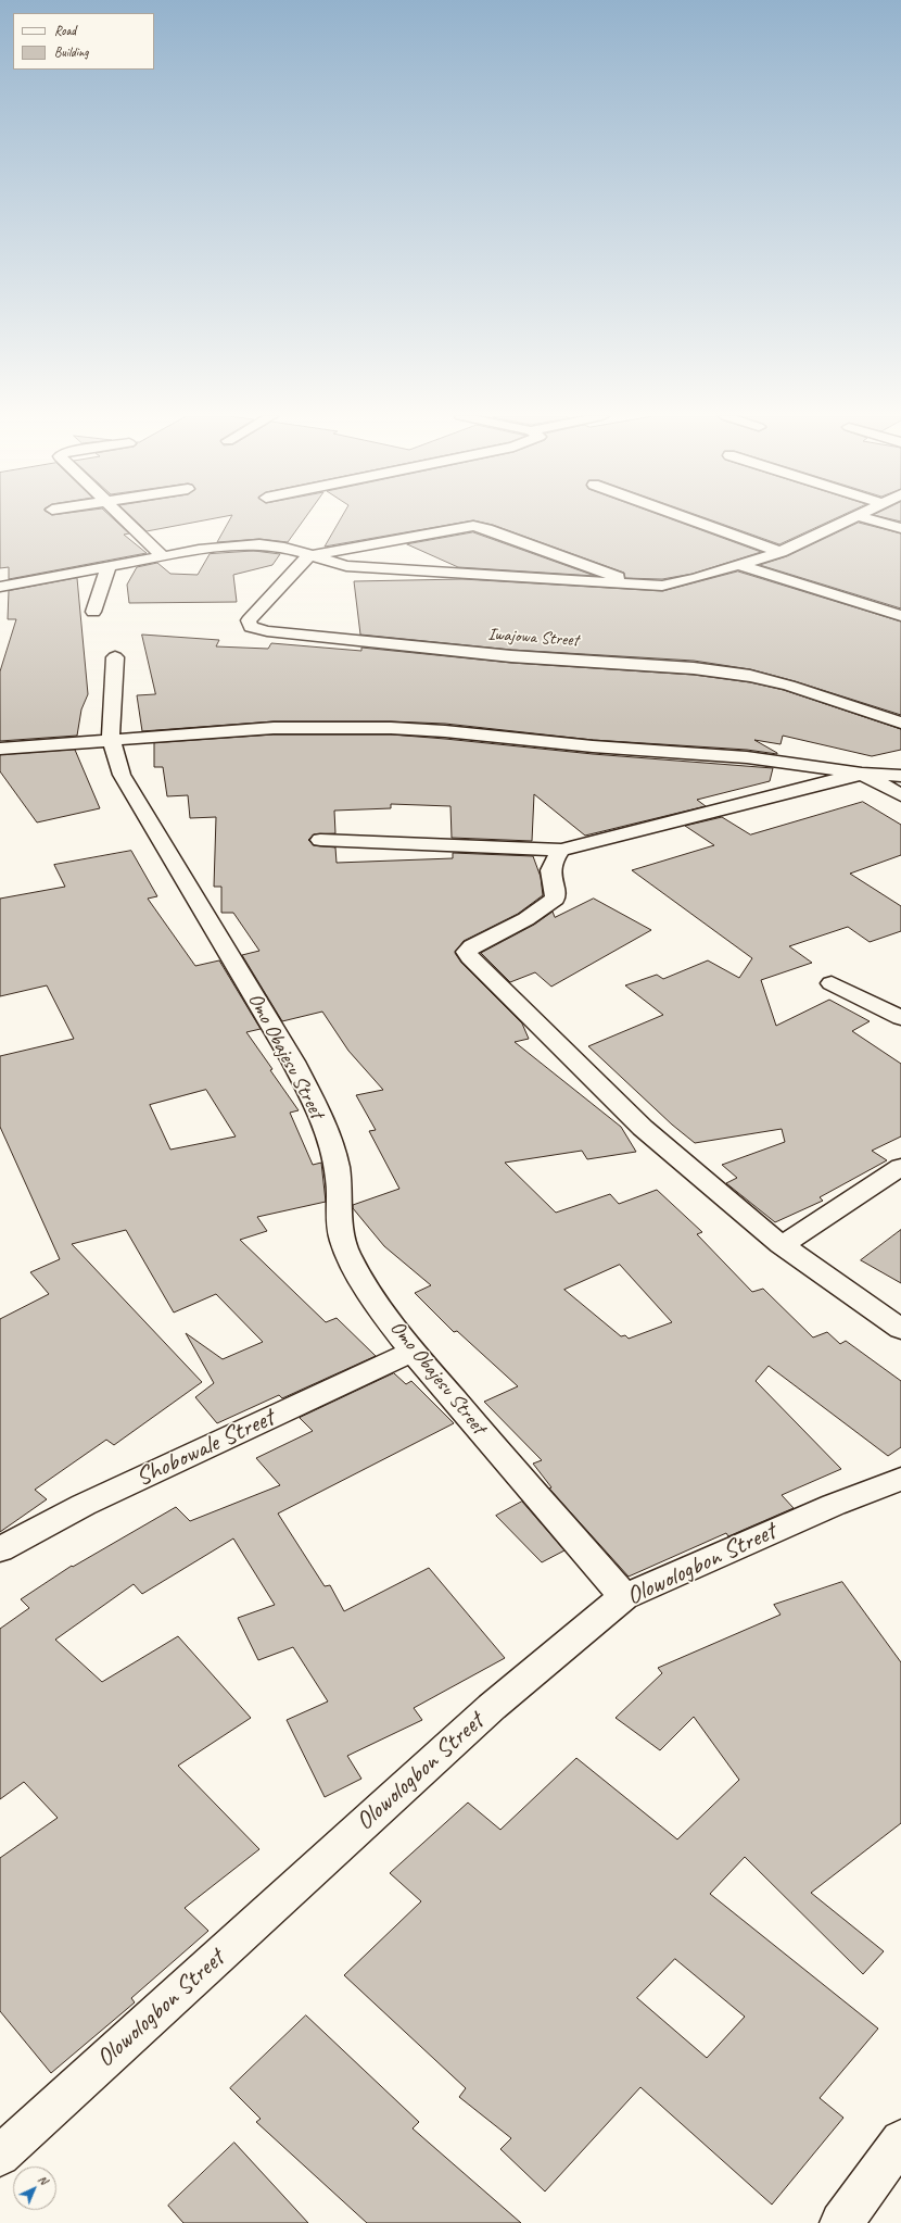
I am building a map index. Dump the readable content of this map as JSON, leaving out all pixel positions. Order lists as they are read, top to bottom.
{
  "streets": {
    "street": [
      "Iwajowa Street",
      "Omo Obajesu Street",
      "Shobowale Street",
      "Olowologbon Street"
    ]
  },
  "crossings": [
    ["Omo Obajesu Street", "Shobowale Street"],
    ["Omo Obajesu Street", "Olowologbon Street"]
  ],
  "legend": ["Road", "Building"],
  "north": "top right"
}
